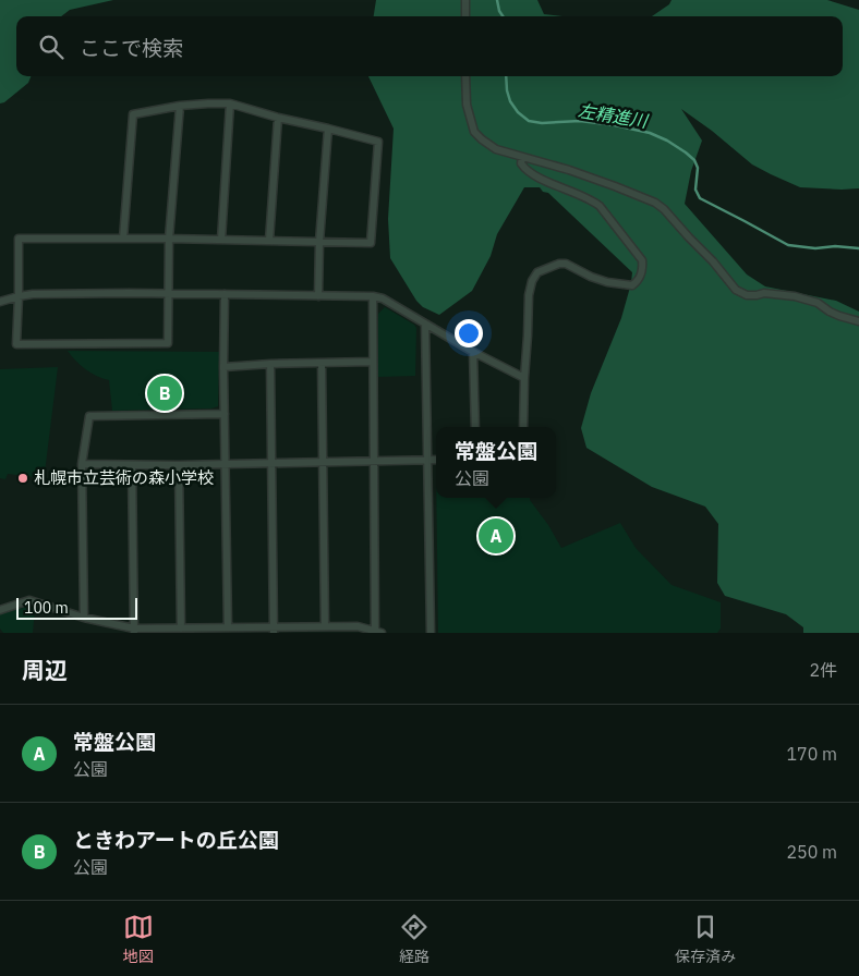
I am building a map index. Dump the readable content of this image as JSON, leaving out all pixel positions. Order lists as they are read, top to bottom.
{
  "water": ["左精進川"],
  "places": ["札幌市立芸術の森小学校"],
  "scale_bar": "100 m",
  "page": {
    "search": "ここで検索",
    "pins": ["B", "A"],
    "popup": ["常盤公園", "公園"],
    "scale": "100 m",
    "heading": ["周辺", "2件"],
    "list": [
      {
        "mark": "A",
        "name": "常盤公園",
        "note": "公園",
        "value": "170 m"
      },
      {
        "mark": "B",
        "name": "ときわアートの丘公園",
        "note": "公園",
        "value": "250 m"
      }
    ],
    "nav": ["地図", "経路", "保存済み"]
  }
}
